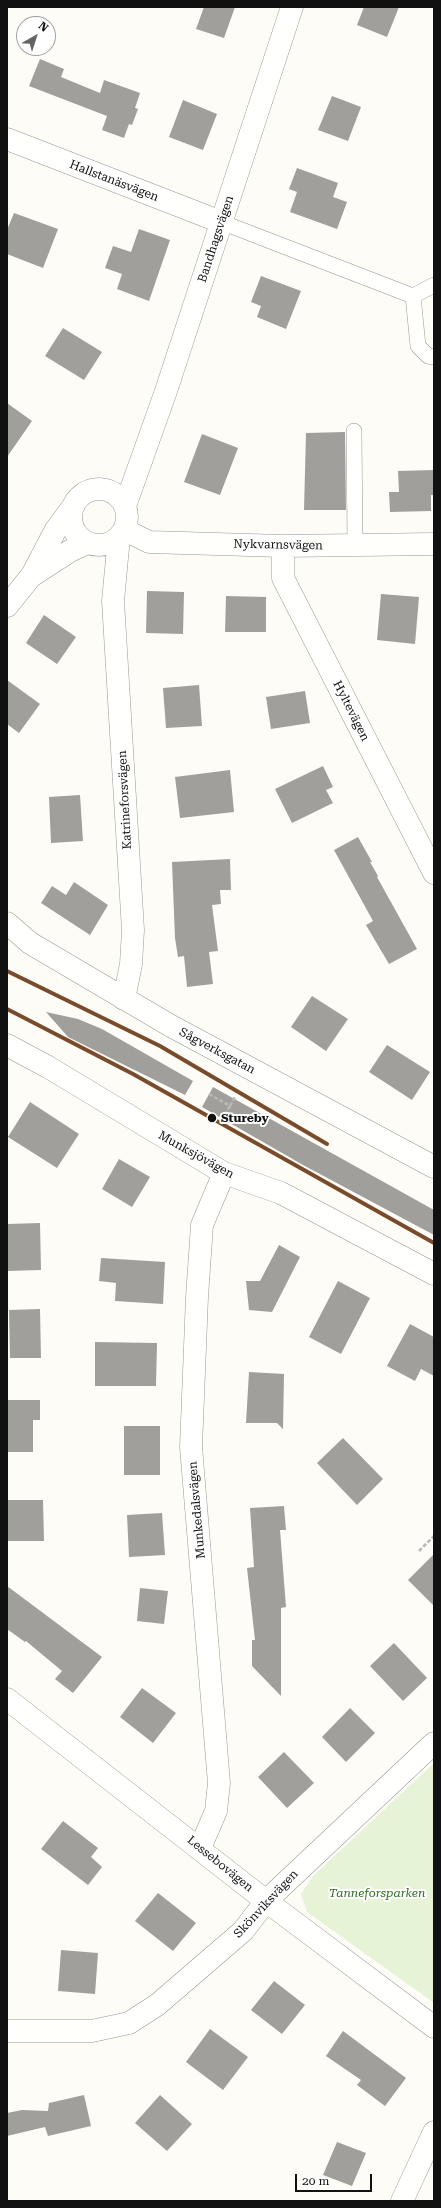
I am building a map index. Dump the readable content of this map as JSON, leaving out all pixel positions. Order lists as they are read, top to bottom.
{
  "streets": {
    "street": [
      "Hallstanäsvägen",
      "Bandhagsvägen",
      "Nykvarnsvägen",
      "Hyltevägen",
      "Katrineforsvägen",
      "Sågverksgatan",
      "Munksjövägen",
      "Munkedalsvägen",
      "Lessebovägen",
      "Skönviksvägen"
    ]
  },
  "crossings": [
    ["Hallstanäsvägen", "Bandhagsvägen"],
    ["Bandhagsvägen", "Nykvarnsvägen"],
    ["Bandhagsvägen", "Katrineforsvägen"],
    ["Nykvarnsvägen", "Hyltevägen"],
    ["Nykvarnsvägen", "Katrineforsvägen"],
    ["Katrineforsvägen", "Sågverksgatan"],
    ["Munksjövägen", "Munkedalsvägen"],
    ["Munkedalsvägen", "Lessebovägen"],
    ["Lessebovägen", "Skönviksvägen"]
  ],
  "parks": ["Tanneforsparken"],
  "places": ["Stureby"],
  "scale_bar": "20 m",
  "north": "top right"
}
